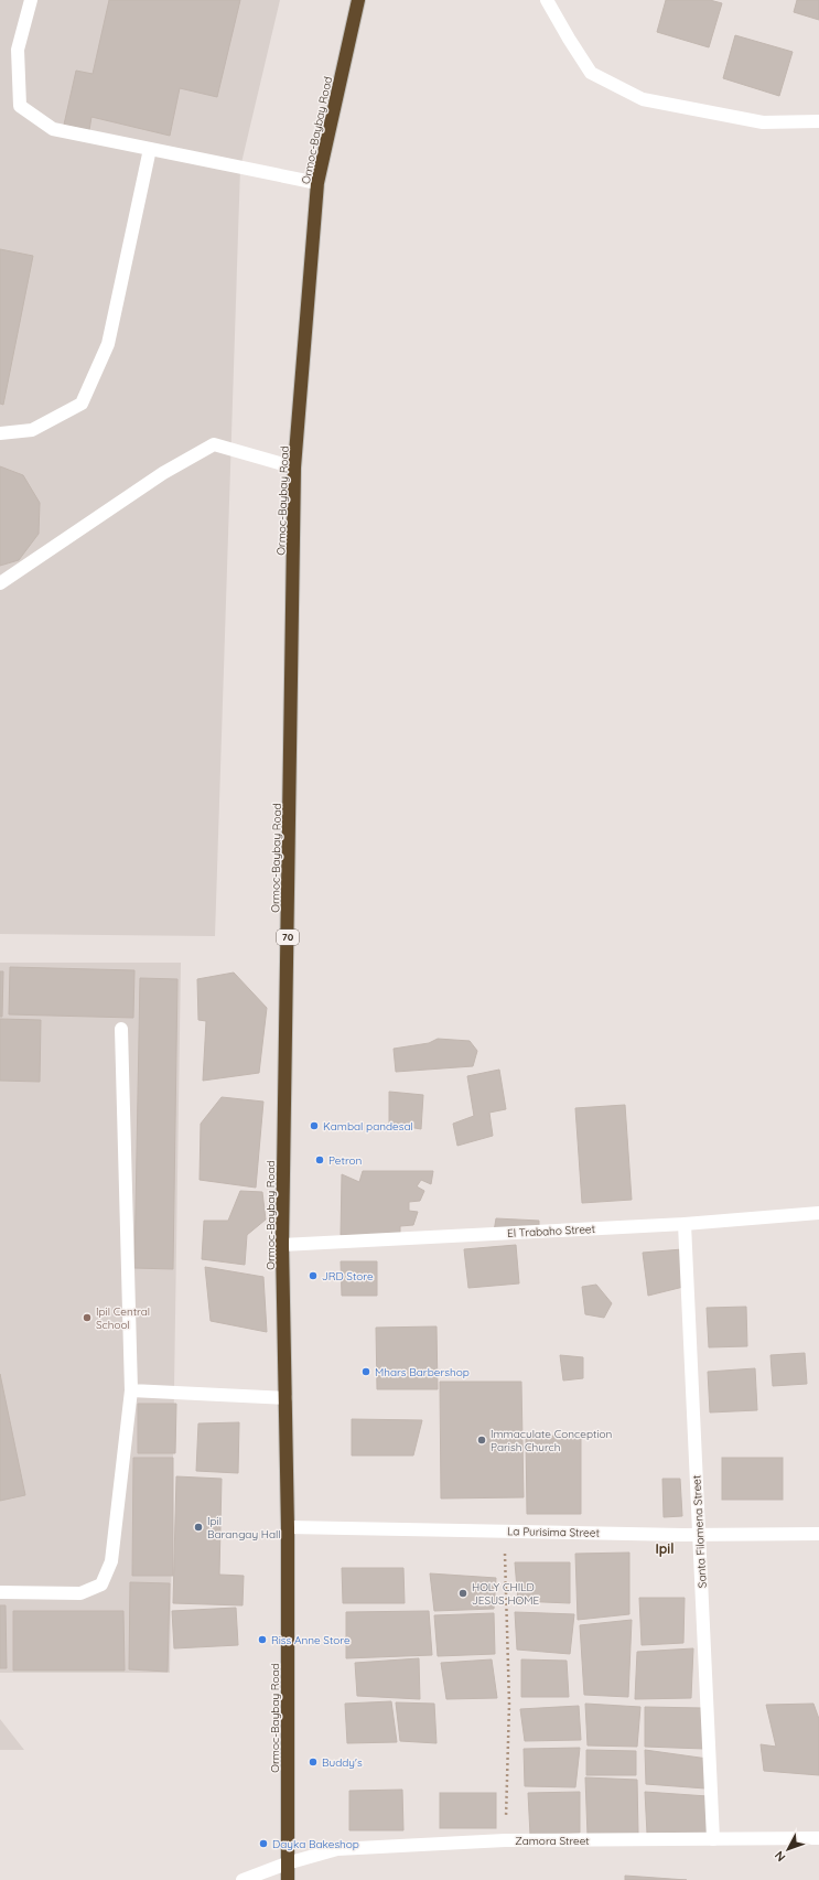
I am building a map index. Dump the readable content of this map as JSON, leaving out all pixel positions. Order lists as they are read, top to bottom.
{
  "streets": {
    "highway": ["Ormoc-Baybay Road", "70"],
    "street": [
      "El Trabaho Street",
      "La Purisima Street",
      "Santa Filomena Street",
      "Zamora Street"
    ]
  },
  "crossings": [
    ["Ormoc-Baybay Road", "El Trabaho Street"],
    ["Ormoc-Baybay Road", "La Purisima Street"],
    ["Ormoc-Baybay Road", "Zamora Street"],
    ["El Trabaho Street", "Santa Filomena Street"],
    ["La Purisima Street", "Santa Filomena Street"],
    ["Santa Filomena Street", "Zamora Street"]
  ],
  "districts": ["Ipil"],
  "places": [
    "Kambal pandesal",
    "Petron",
    "JRD Store",
    "Ipil Central School",
    "Mhars Barbershop",
    "Immaculate Conception Parish Church",
    "Ipil Barangay Hall",
    "HOLY CHILD JESUS HOME",
    "Riss Anne Store",
    "Buddy's",
    "Dayka Bakeshop"
  ],
  "north": "bottom left"
}
